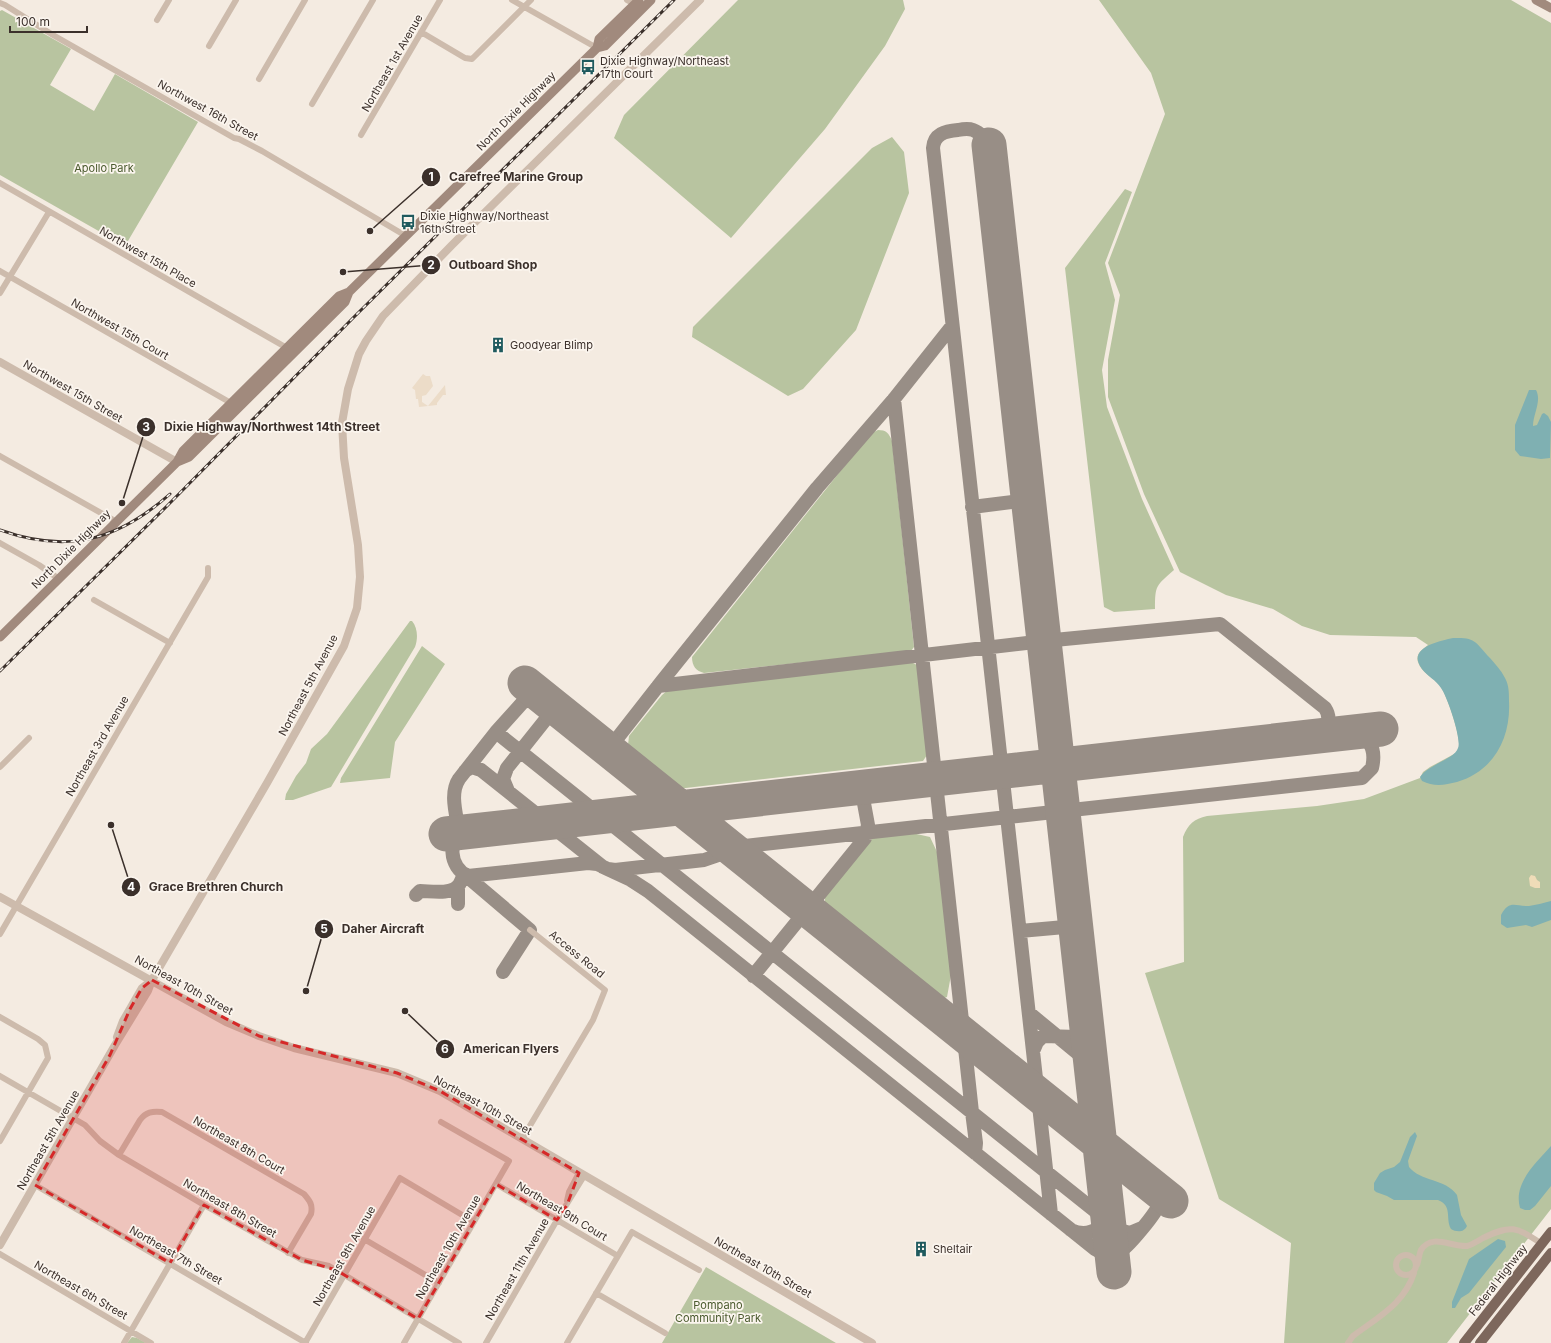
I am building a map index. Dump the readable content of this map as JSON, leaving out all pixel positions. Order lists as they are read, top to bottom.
{
  "streets": {
    "main road": ["North Dixie Highway", "Federal Highway"],
    "street": [
      "Northeast 1st Avenue",
      "Northwest 16th Street",
      "Northwest 15th Place",
      "Northwest 15th Court",
      "Northwest 15th Street",
      "Northeast 5th Avenue",
      "Northeast 3rd Avenue",
      "Access Road",
      "Northeast 10th Street",
      "Northeast 8th Court",
      "Northeast 8th Street",
      "Northeast 9th Court",
      "Northeast 10th Avenue",
      "Northeast 7th Street",
      "Northeast 9th Avenue",
      "Northeast 11th Avenue",
      "Northeast 6th Street"
    ]
  },
  "crossings": [
    ["Northwest 16th Street", "North Dixie Highway"],
    ["North Dixie Highway", "Northwest 15th Place"],
    ["North Dixie Highway", "Northwest 15th Court"],
    ["North Dixie Highway", "Northwest 15th Street"],
    ["Northeast 5th Avenue", "Northeast 10th Street"],
    ["Northeast 5th Avenue", "Northeast 8th Street"],
    ["Northeast 5th Avenue", "Northeast 7th Street"],
    ["Northeast 3rd Avenue", "Northeast 10th Street"],
    ["Access Road", "Northeast 10th Street"],
    ["Northeast 10th Street", "Northeast 11th Avenue"],
    ["Northeast 8th Court", "Northeast 8th Street"],
    ["Northeast 8th Street", "Northeast 10th Avenue"],
    ["Northeast 8th Street", "Northeast 9th Avenue"],
    ["Northeast 9th Court", "Northeast 10th Avenue"],
    ["Northeast 9th Court", "Northeast 11th Avenue"],
    ["Northeast 10th Avenue", "Northeast 9th Avenue"],
    ["Northeast 7th Street", "Northeast 9th Avenue"]
  ],
  "parks": ["Apollo Park", "Pompano Community Park"],
  "places": {
    "bus stop": ["Dixie Highway/Northeast 17th Court", "Dixie Highway/Northeast 16th Street"],
    "other": [
      "Carefree Marine Group",
      "Outboard Shop",
      "Dixie Highway/Northwest 14th Street",
      "Grace Brethren Church",
      "Daher Aircraft",
      "American Flyers"
    ],
    "building": ["Goodyear Blimp", "Sheltair"]
  },
  "scale_bar": "100 m"
}
